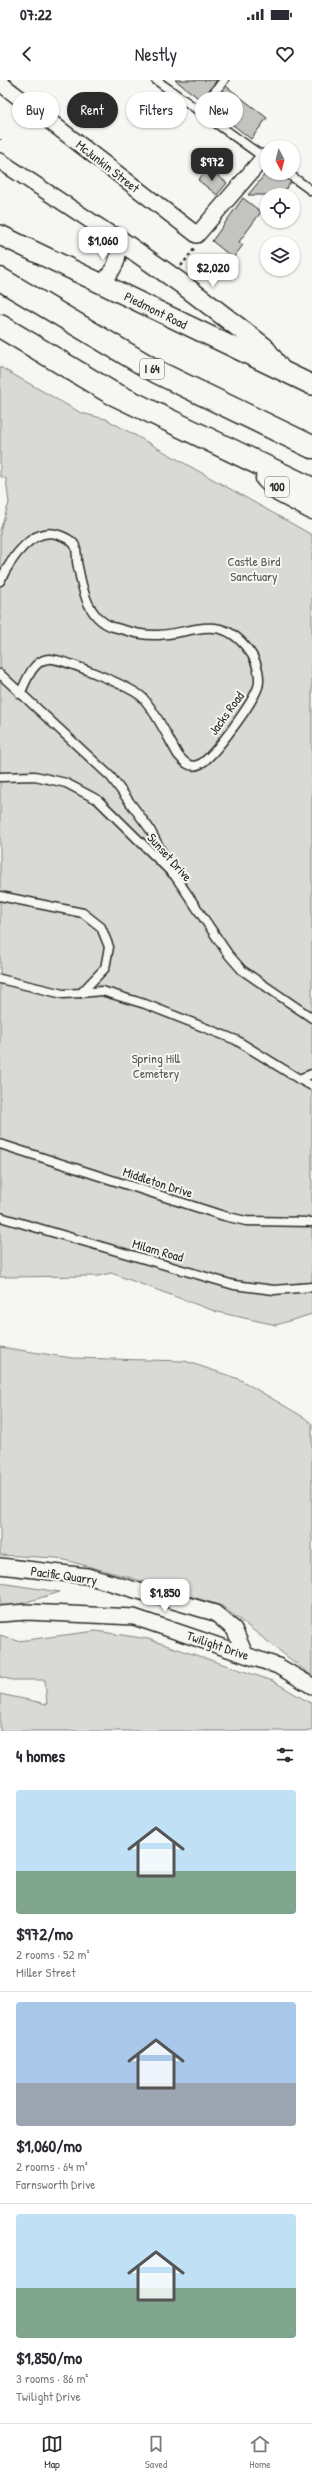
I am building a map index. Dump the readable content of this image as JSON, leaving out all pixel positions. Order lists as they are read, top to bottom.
{
  "streets": {
    "highway": ["I 64", "100"],
    "street": [
      "McJunkin Street",
      "Piedmont Road",
      "Pacific Quarry",
      "Twilight Drive"
    ],
    "lane": [
      "Jacks Road",
      "Sunset Drive",
      "Middleton Drive",
      "Milam Road"
    ]
  },
  "crossings": [
    ["Pacific Quarry", "Twilight Drive"]
  ],
  "parks": ["Castle Bird Sanctuary", "Spring Hill Cemetery"],
  "north": "bottom",
  "page": {
    "status": "07:22",
    "header": "Nestly",
    "chip": [
      "Buy",
      "Rent",
      "Filters",
      "New"
    ],
    "price": [
      "$972",
      "$1,060",
      "$2,020",
      "$1,850"
    ],
    "heading": "4 homes",
    "list": [
      {
        "name": "$972/mo",
        "note": "2 rooms · 52 m² · Miller Street"
      },
      {
        "name": "$1,060/mo",
        "note": "2 rooms · 64 m² · Farnsworth Drive"
      },
      {
        "name": "$1,850/mo",
        "note": "3 rooms · 86 m² · Twilight Drive"
      }
    ],
    "tabs": ["Map", "Saved", "Home"]
  }
}
